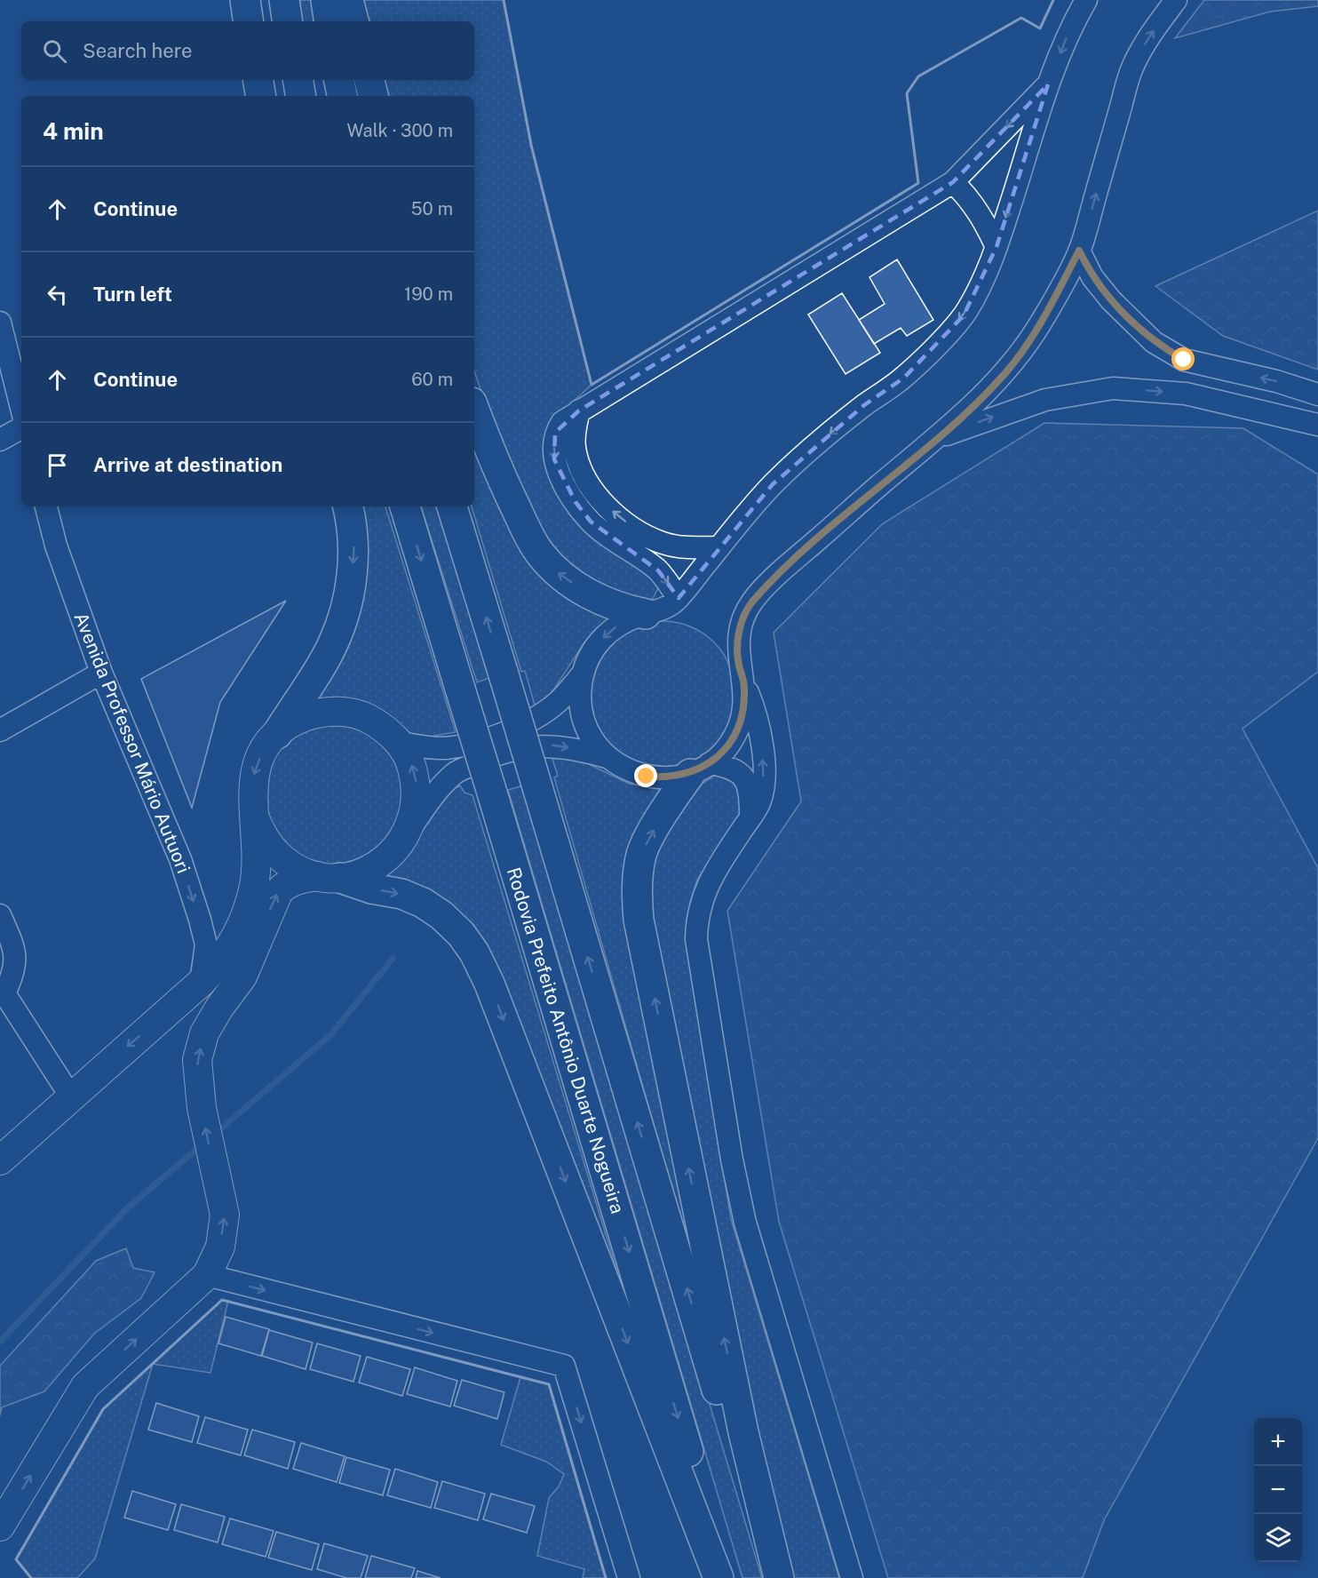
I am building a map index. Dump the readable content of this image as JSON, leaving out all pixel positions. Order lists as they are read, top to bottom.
{
  "streets": {
    "highway": ["Rodovia Prefeito Antônio Duarte Nogueira"],
    "street": ["Avenida Professor Mário Autuori"]
  },
  "one_way": ["Avenida Professor Mário Autuori"],
  "page": {
    "search": "Search here",
    "heading": ["4 min", "Walk · 300 m"],
    "list": [
      ["Continue", "50 m"],
      ["Turn left", "190 m"],
      ["Continue", "60 m"],
      "Arrive at destination"
    ],
    "map_buttons": ["+", "−"]
  }
}
